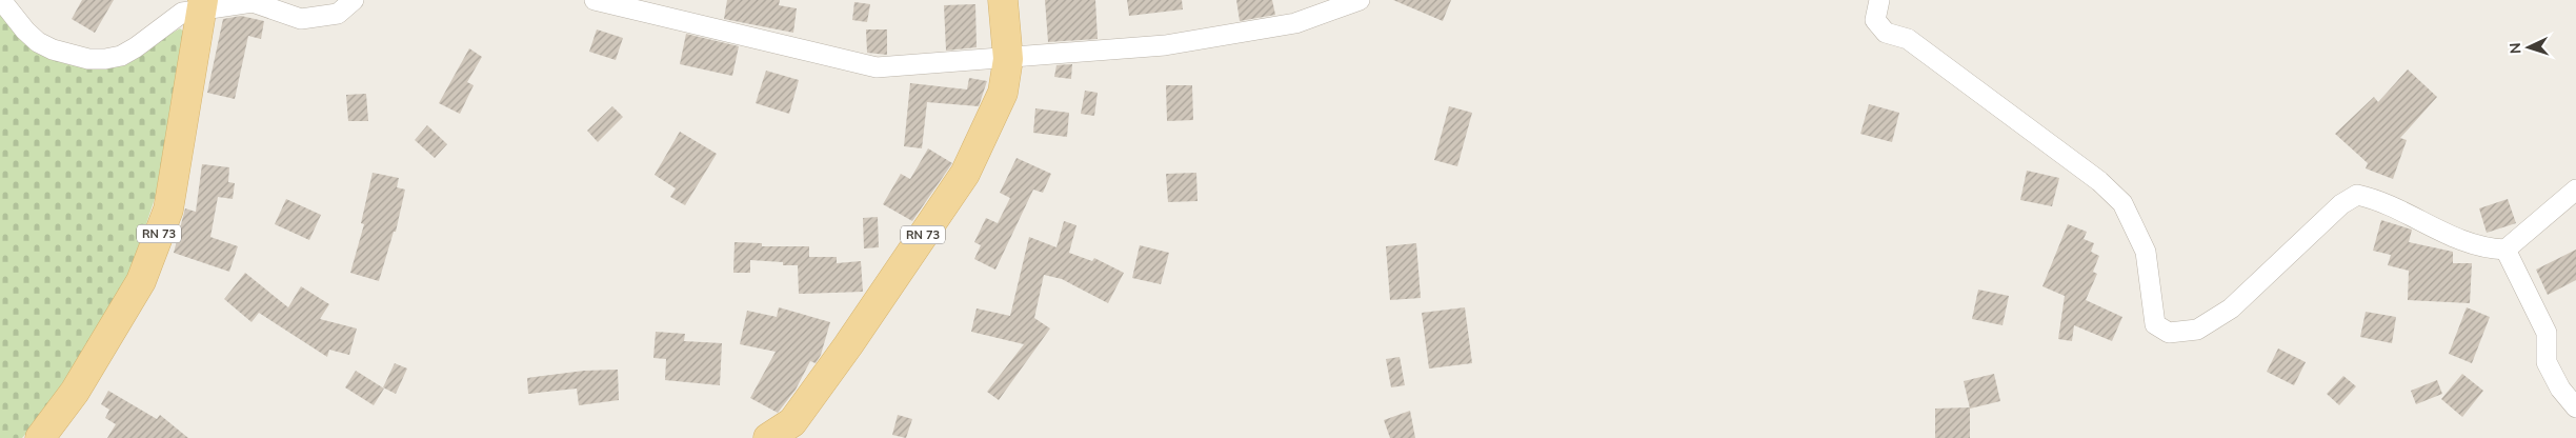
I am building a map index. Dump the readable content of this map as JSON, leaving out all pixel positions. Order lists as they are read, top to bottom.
{
  "streets": {
    "main road": ["RN 73"]
  },
  "north": "left"
}
